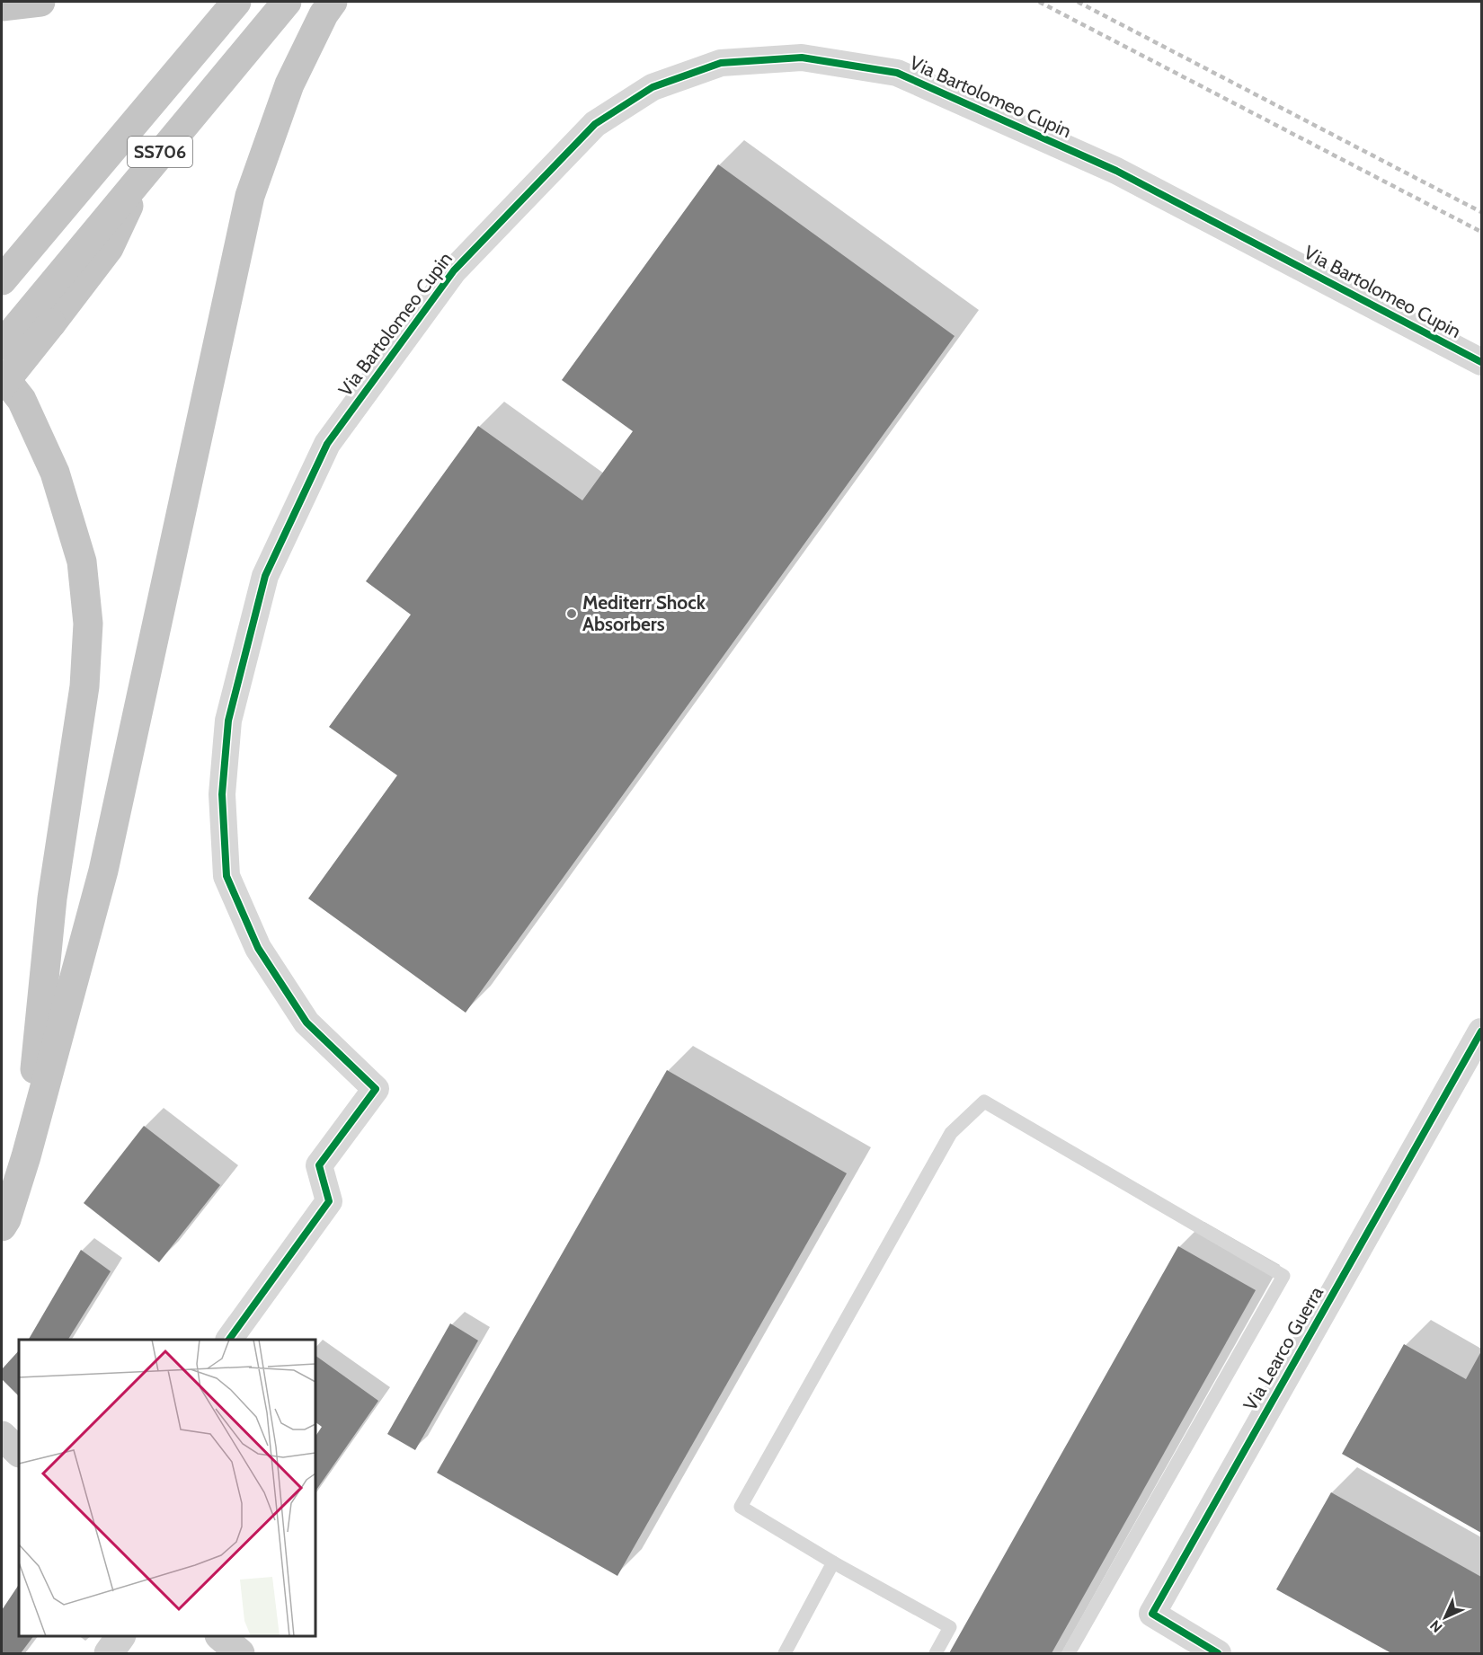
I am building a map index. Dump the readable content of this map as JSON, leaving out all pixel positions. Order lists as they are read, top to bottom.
{
  "streets": {
    "highway": ["SS706"],
    "street": ["Via Bartolomeo Cupin", "Via Learco Guerra"]
  },
  "places": ["Mediterr Shock Absorbers"],
  "north": "bottom left"
}
